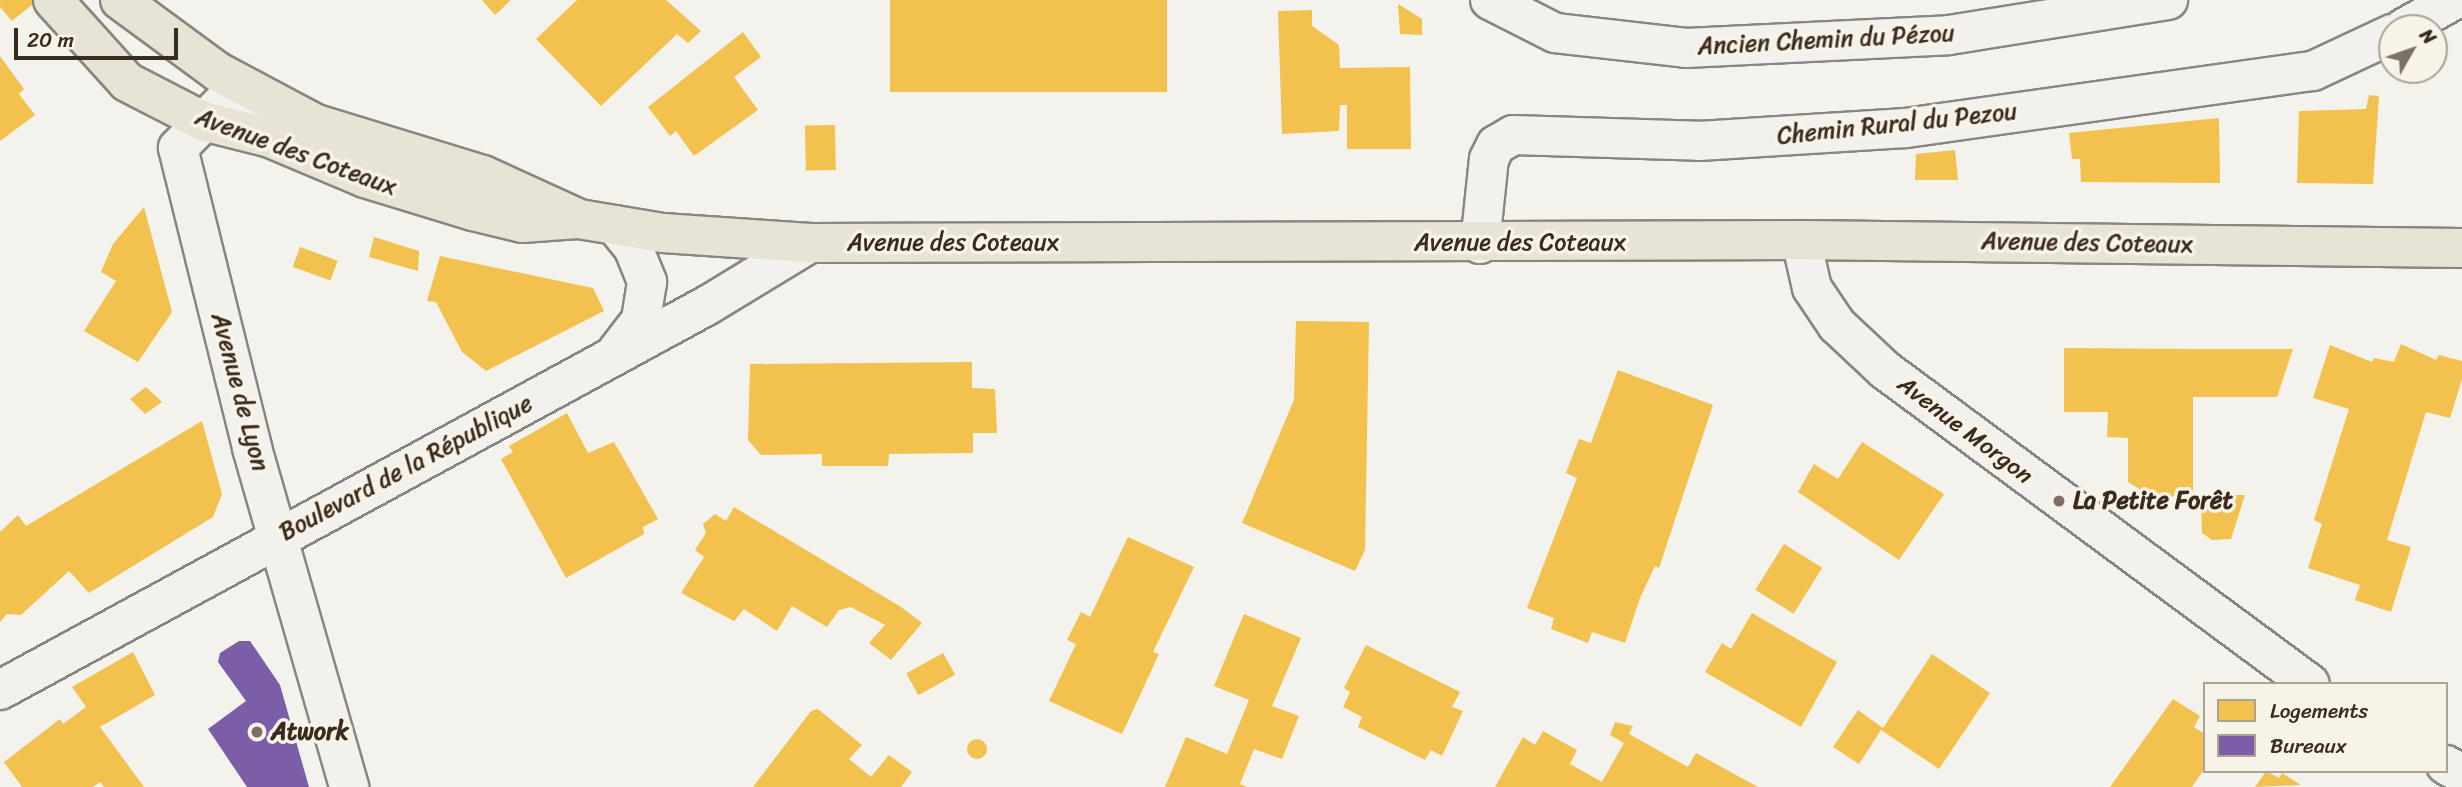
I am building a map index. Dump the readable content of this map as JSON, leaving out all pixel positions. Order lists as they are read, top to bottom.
{
  "streets": {
    "main road": ["Avenue des Coteaux"],
    "street": [
      "Ancien Chemin du Pézou",
      "Chemin Rural du Pezou",
      "Avenue de Lyon",
      "Avenue Morgon",
      "Boulevard de la République"
    ]
  },
  "crossings": [
    ["Chemin Rural du Pezou", "Avenue des Coteaux"],
    ["Avenue des Coteaux", "Avenue de Lyon"],
    ["Avenue des Coteaux", "Avenue Morgon"],
    ["Avenue des Coteaux", "Boulevard de la République"],
    ["Avenue de Lyon", "Boulevard de la République"]
  ],
  "places": ["La Petite Forêt", "Atwork"],
  "legend": ["Logements", "Bureaux"],
  "scale_bar": "20 m",
  "north": "top right"
}
